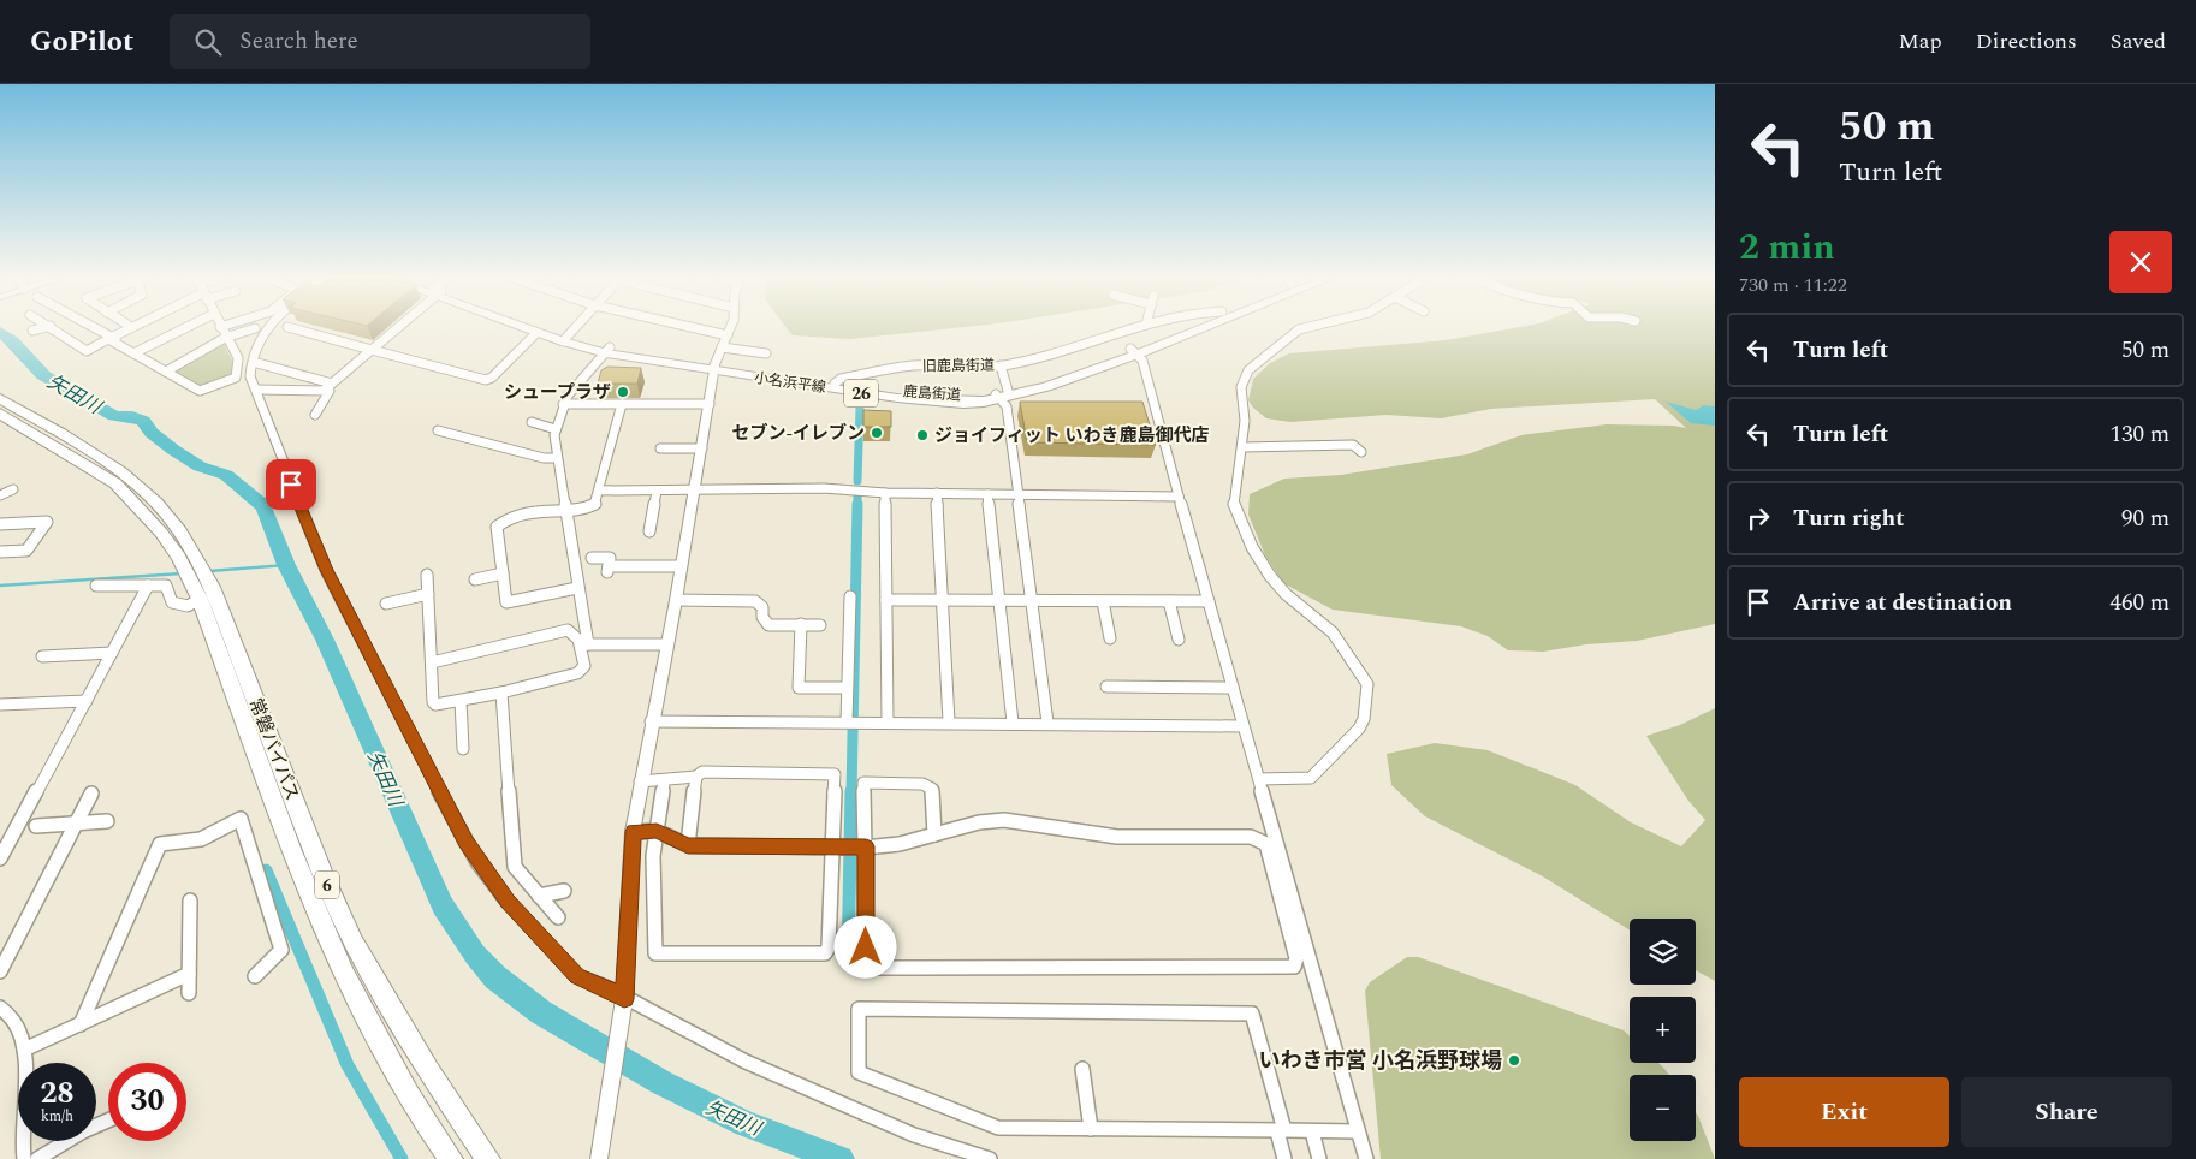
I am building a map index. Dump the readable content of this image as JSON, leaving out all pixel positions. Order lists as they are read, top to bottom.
{
  "streets": {
    "main road": [
      "小名浜平線",
      "26",
      "鹿島街道",
      "常磐バイパス",
      "6"
    ],
    "street": ["旧鹿島街道"]
  },
  "crossings": [
    ["旧鹿島街道", "鹿島街道"],
    ["小名浜平線", "26"],
    ["小名浜平線", "鹿島街道"]
  ],
  "water": ["矢田川"],
  "places": [
    "シュープラザ",
    "セブン-イレブン",
    "ジョイフィット いわき鹿島御代店",
    "いわき市営 小名浜野球場"
  ],
  "page": {
    "header": "GoPilot",
    "search": "Search here",
    "nav": ["Map", "Directions", "Saved"],
    "turn": ["50 m", "Turn left"],
    "heading": ["2 min", "730 m · 11:22"],
    "list": [
      {
        "name": "Turn left",
        "value": "50 m"
      },
      {
        "name": "Turn left",
        "value": "130 m"
      },
      {
        "name": "Turn right",
        "value": "90 m"
      },
      {
        "name": "Arrive at destination",
        "value": "460 m"
      }
    ],
    "map_buttons": ["+", "−"],
    "speed": "28 km/h",
    "limit": "30",
    "buttons": ["Exit", "Share"]
  }
}
